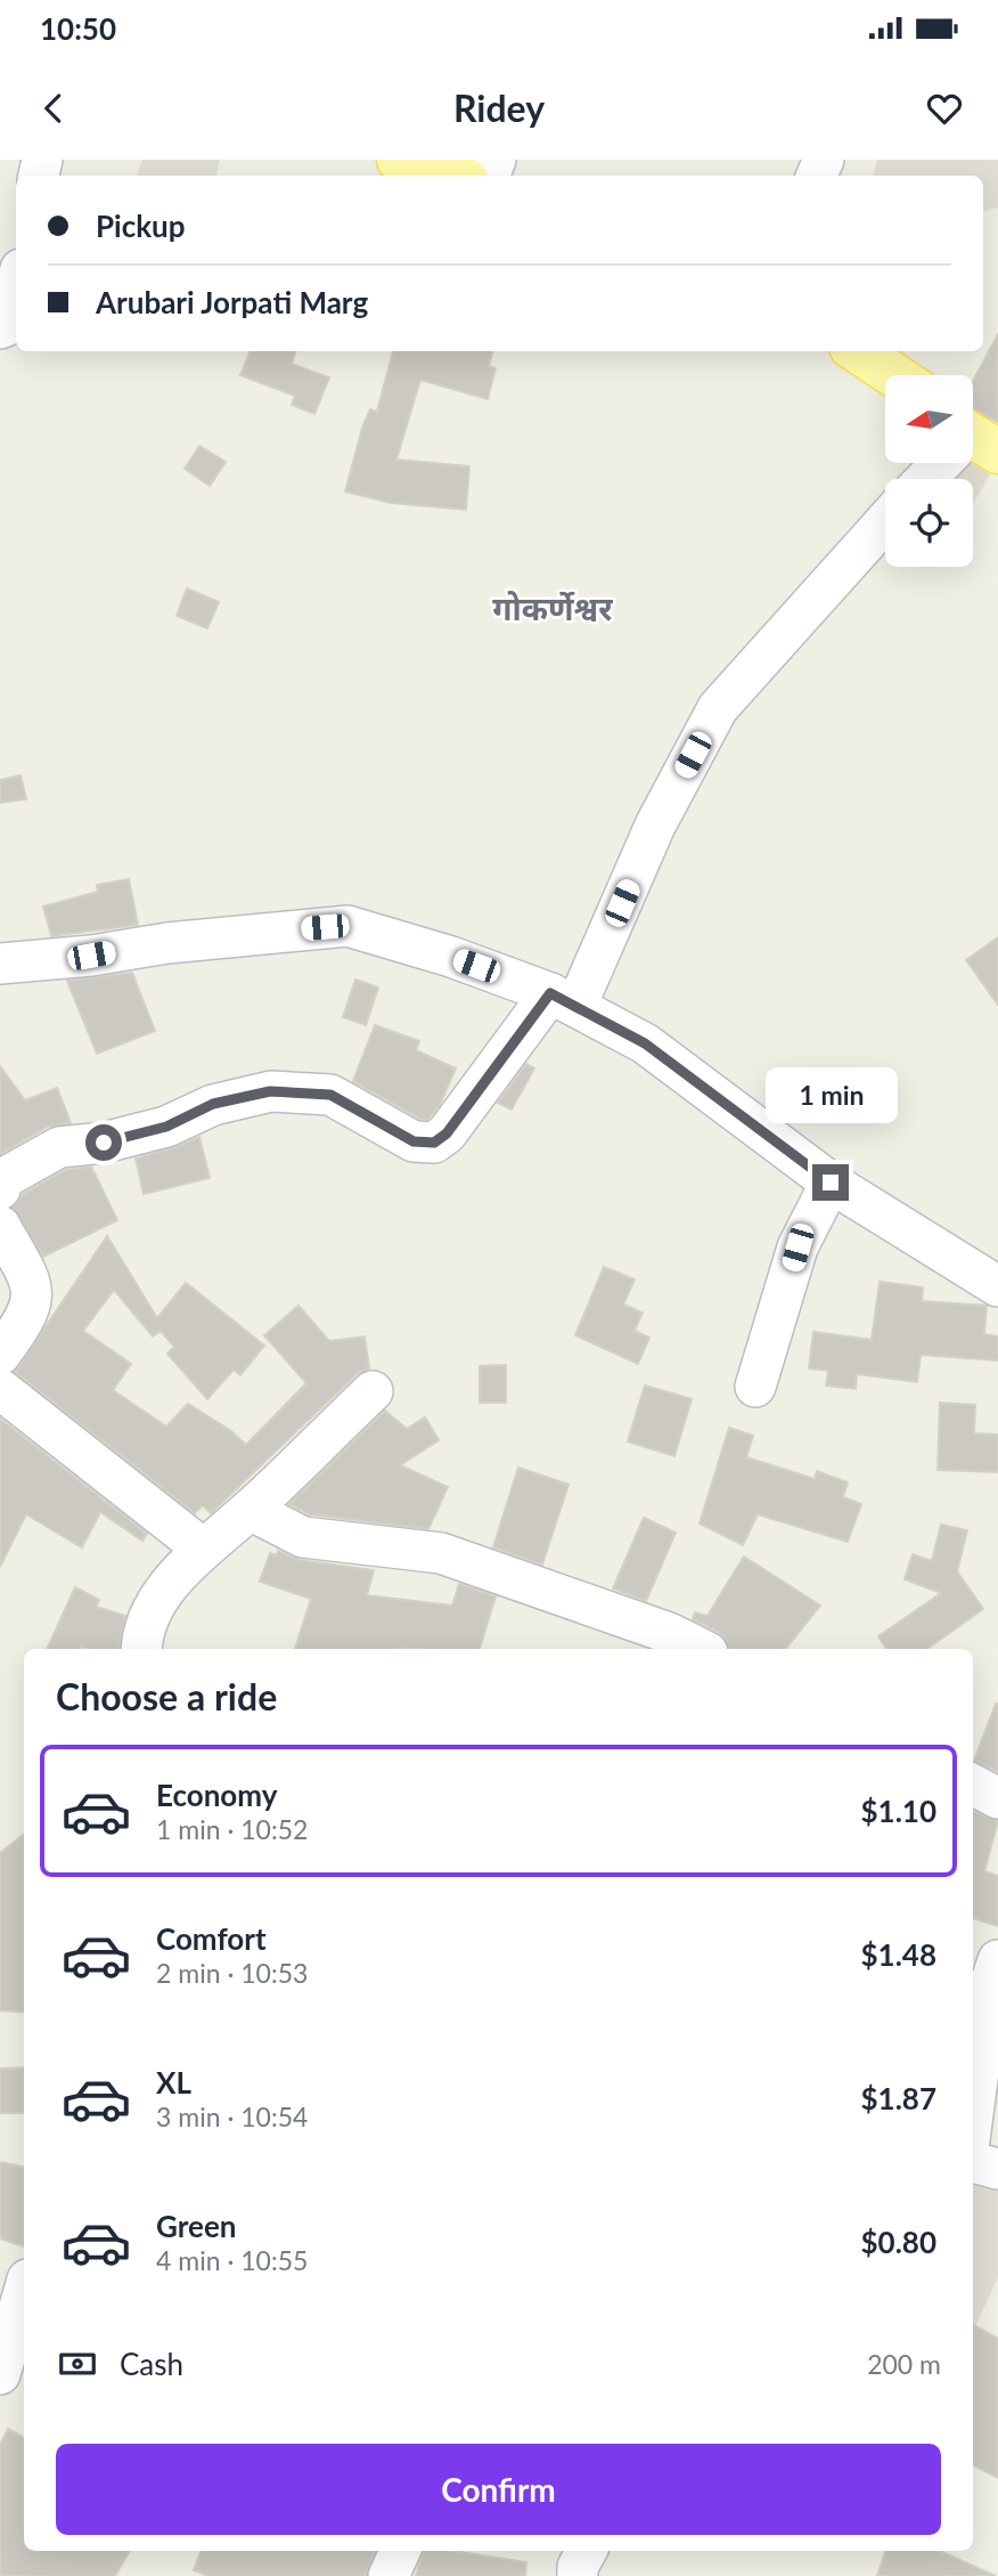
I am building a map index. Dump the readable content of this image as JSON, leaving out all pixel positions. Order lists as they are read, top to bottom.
{
  "districts": ["गोकर्णेश्वर"],
  "north": "left",
  "page": {
    "status": "10:50",
    "header": "Ridey",
    "banner": ["Pickup", "Arubari Jorpati Marg"],
    "bubble": "1 min",
    "heading": "Choose a ride",
    "list": [
      {
        "name": "Economy",
        "note": "1 min · 10:52",
        "value": "$1.10"
      },
      {
        "name": "Comfort",
        "note": "2 min · 10:53",
        "value": "$1.48"
      },
      {
        "name": "XL",
        "note": "3 min · 10:54",
        "value": "$1.87"
      },
      {
        "name": "Green",
        "note": "4 min · 10:55",
        "value": "$0.80"
      }
    ],
    "pay": ["Cash", "200 m"],
    "buttons": "Confirm"
  }
}
